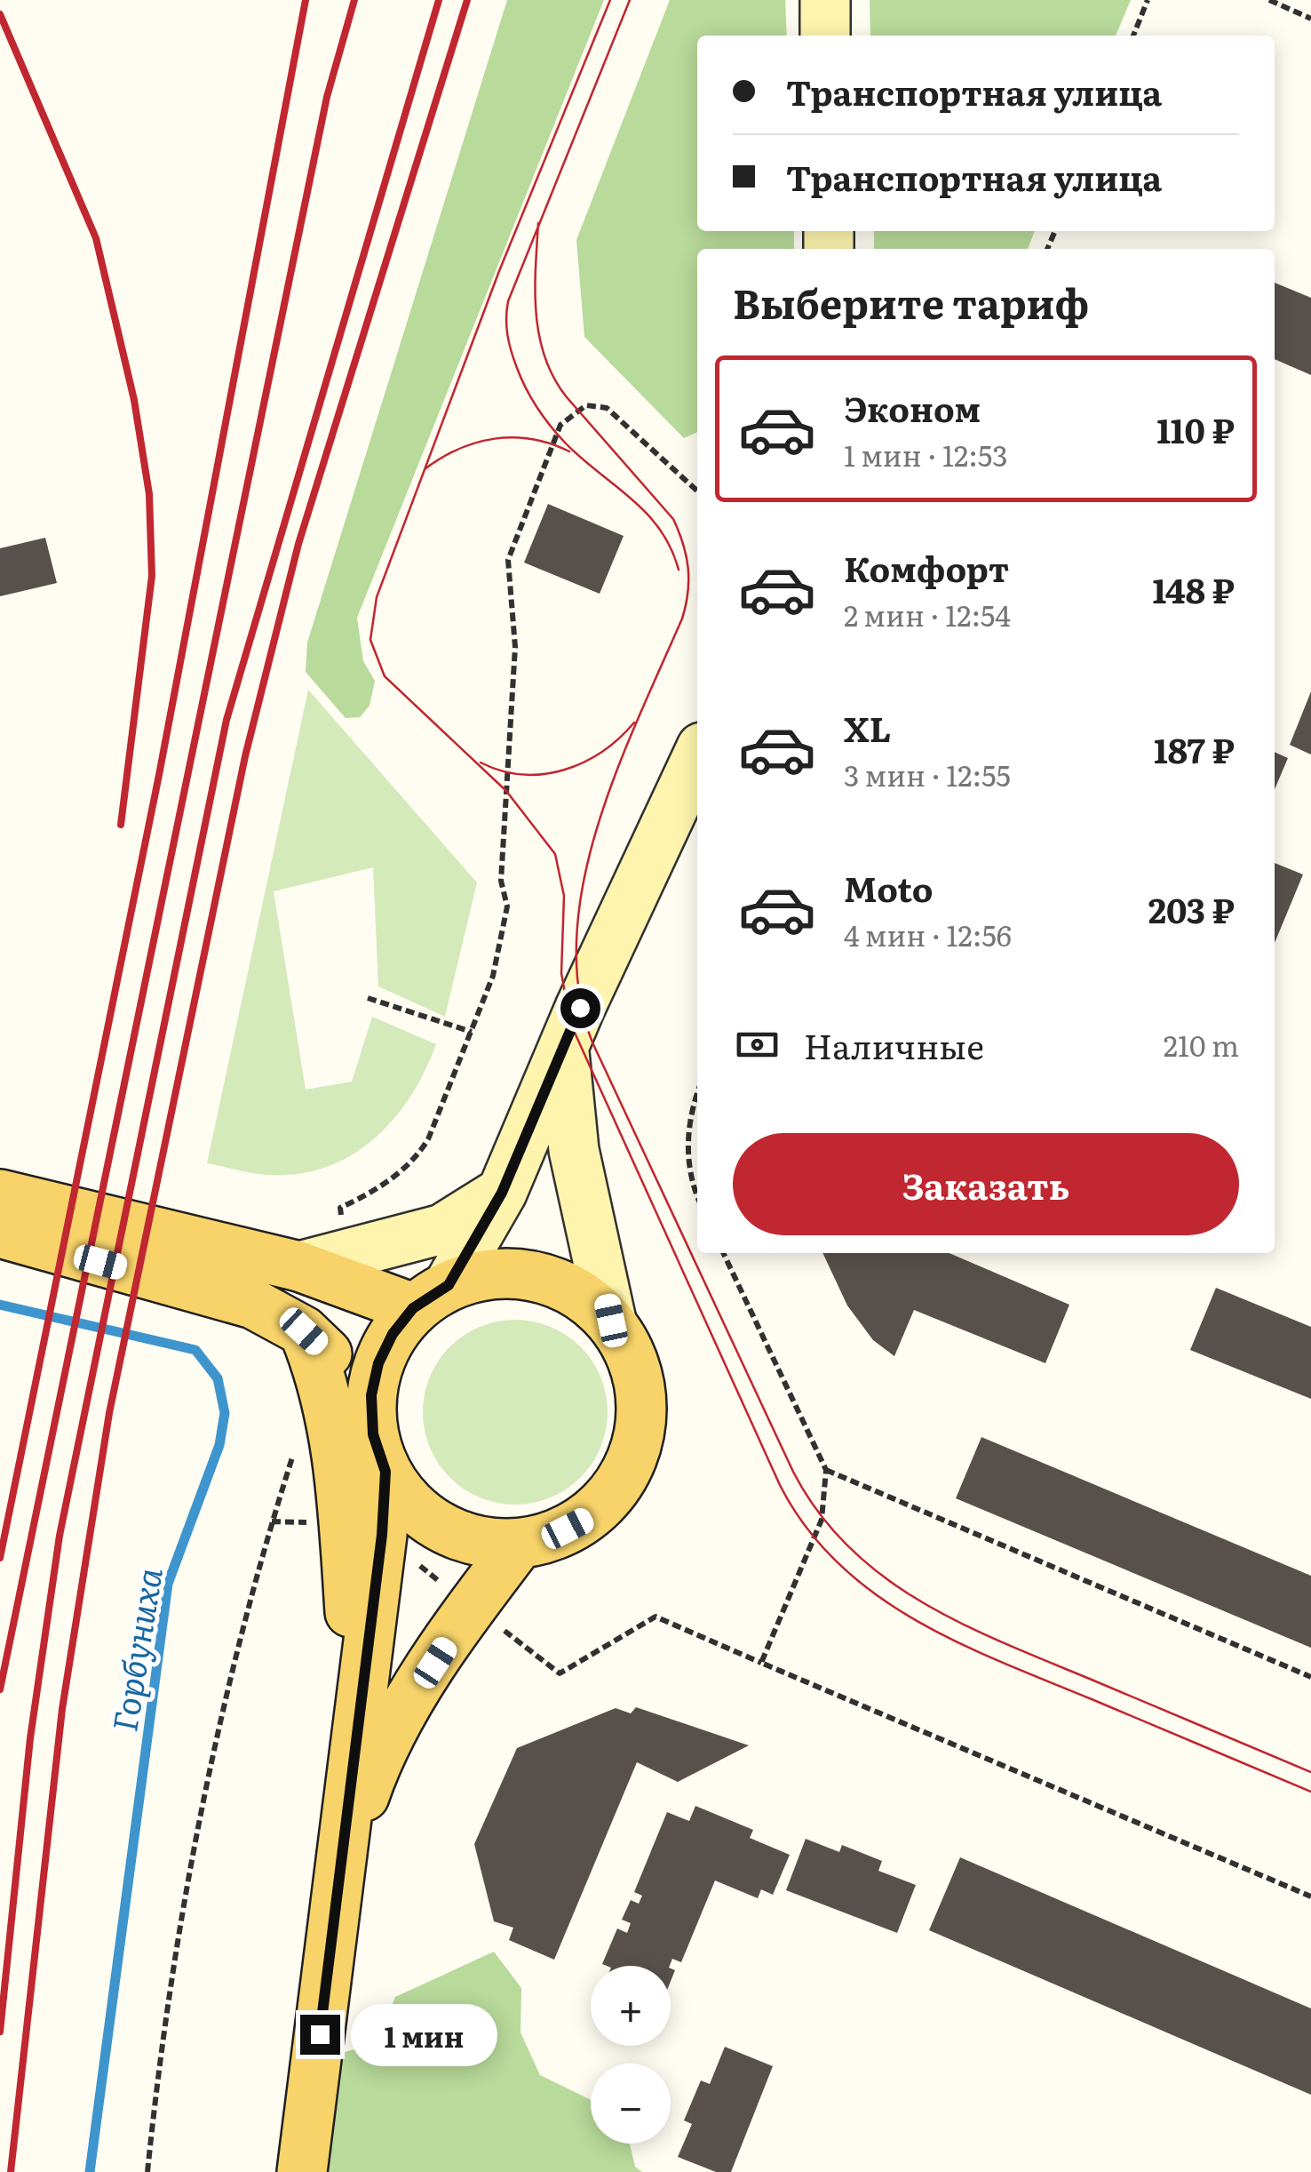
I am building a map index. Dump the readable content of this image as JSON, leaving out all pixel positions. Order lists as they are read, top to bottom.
{
  "water": ["Горбуниха"],
  "page": {
    "banner": ["Транспортная улица", "Транспортная улица"],
    "heading": "Выберите тариф",
    "list": [
      {
        "name": "Эконом",
        "note": "1 мин · 12:53",
        "value": "110 ₽"
      },
      {
        "name": "Комфорт",
        "note": "2 мин · 12:54",
        "value": "148 ₽"
      },
      {
        "name": "XL",
        "note": "3 мин · 12:55",
        "value": "187 ₽"
      },
      {
        "name": "Moto",
        "note": "4 мин · 12:56",
        "value": "203 ₽"
      }
    ],
    "pay": ["Наличные", "210 m"],
    "buttons": "Заказать",
    "map_buttons": ["+", "−"],
    "bubble": "1 мин"
  }
}
